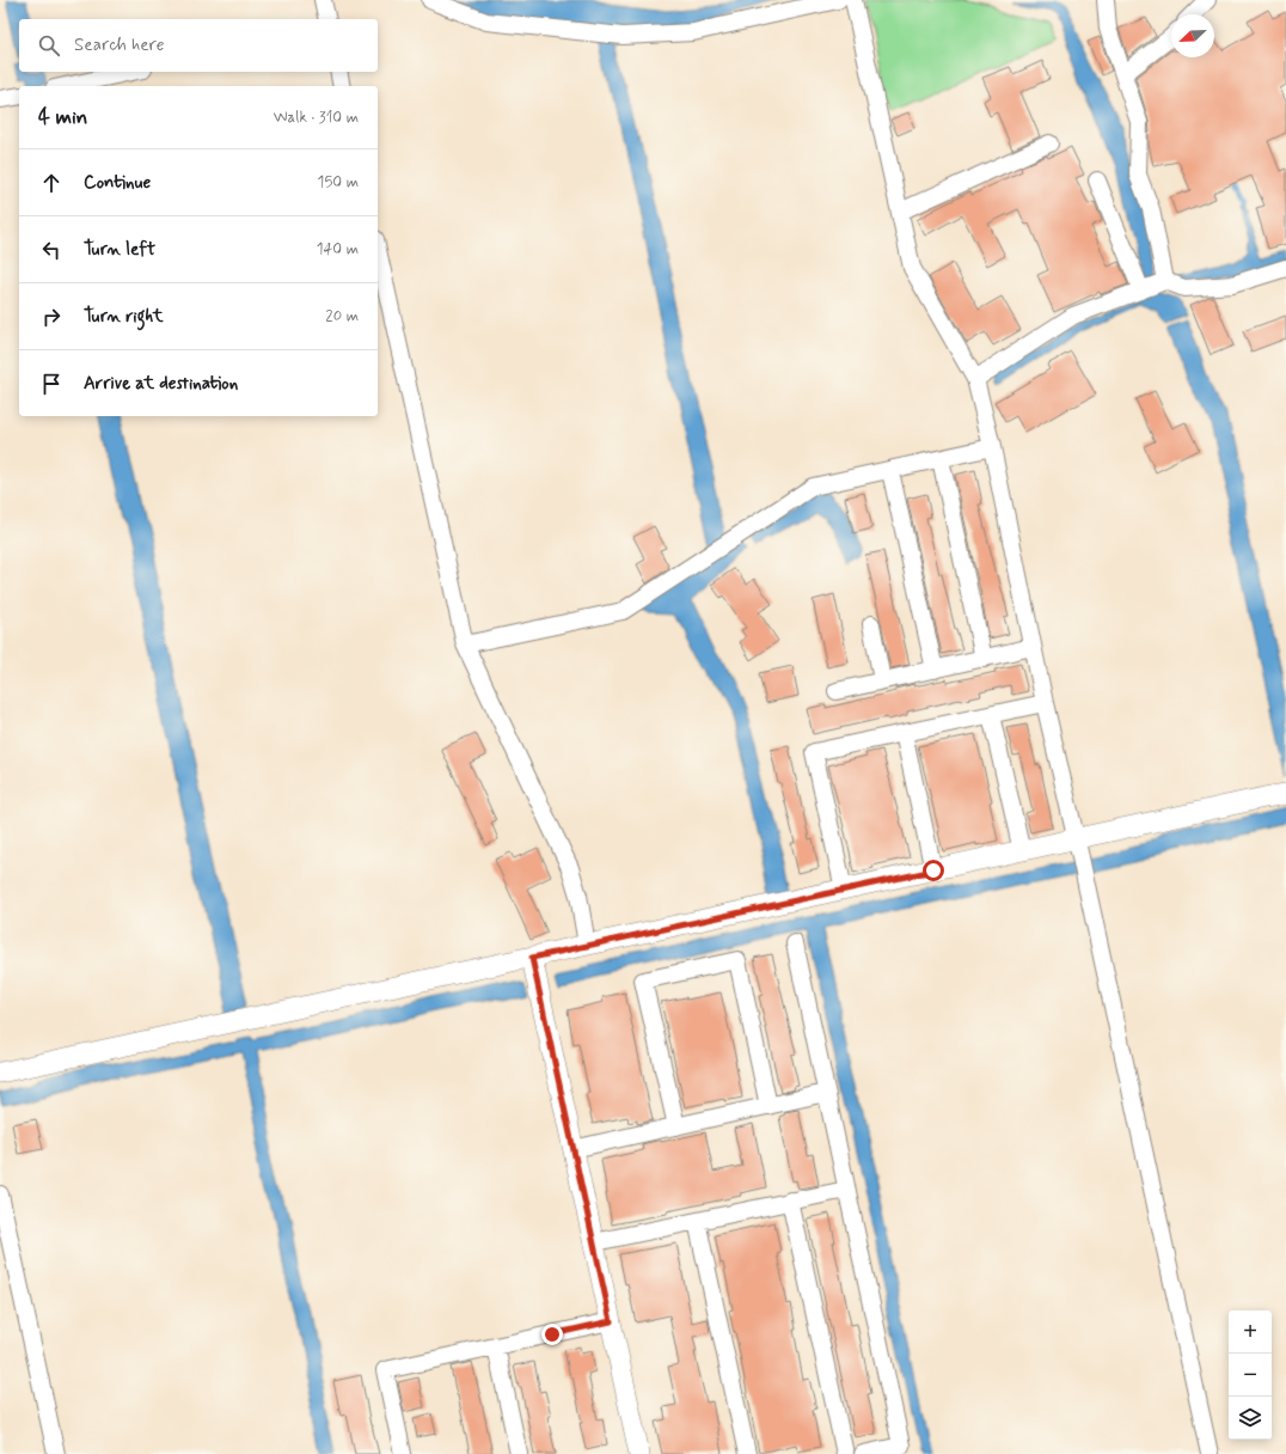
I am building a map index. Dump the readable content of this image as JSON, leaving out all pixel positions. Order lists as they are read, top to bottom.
{
  "north": "bottom left",
  "page": {
    "search": "Search here",
    "heading": ["4 min", "Walk · 310 m"],
    "list": [
      ["Continue", "150 m"],
      ["Turn left", "140 m"],
      ["Turn right", "20 m"],
      "Arrive at destination"
    ],
    "map_buttons": ["+", "−"]
  }
}
